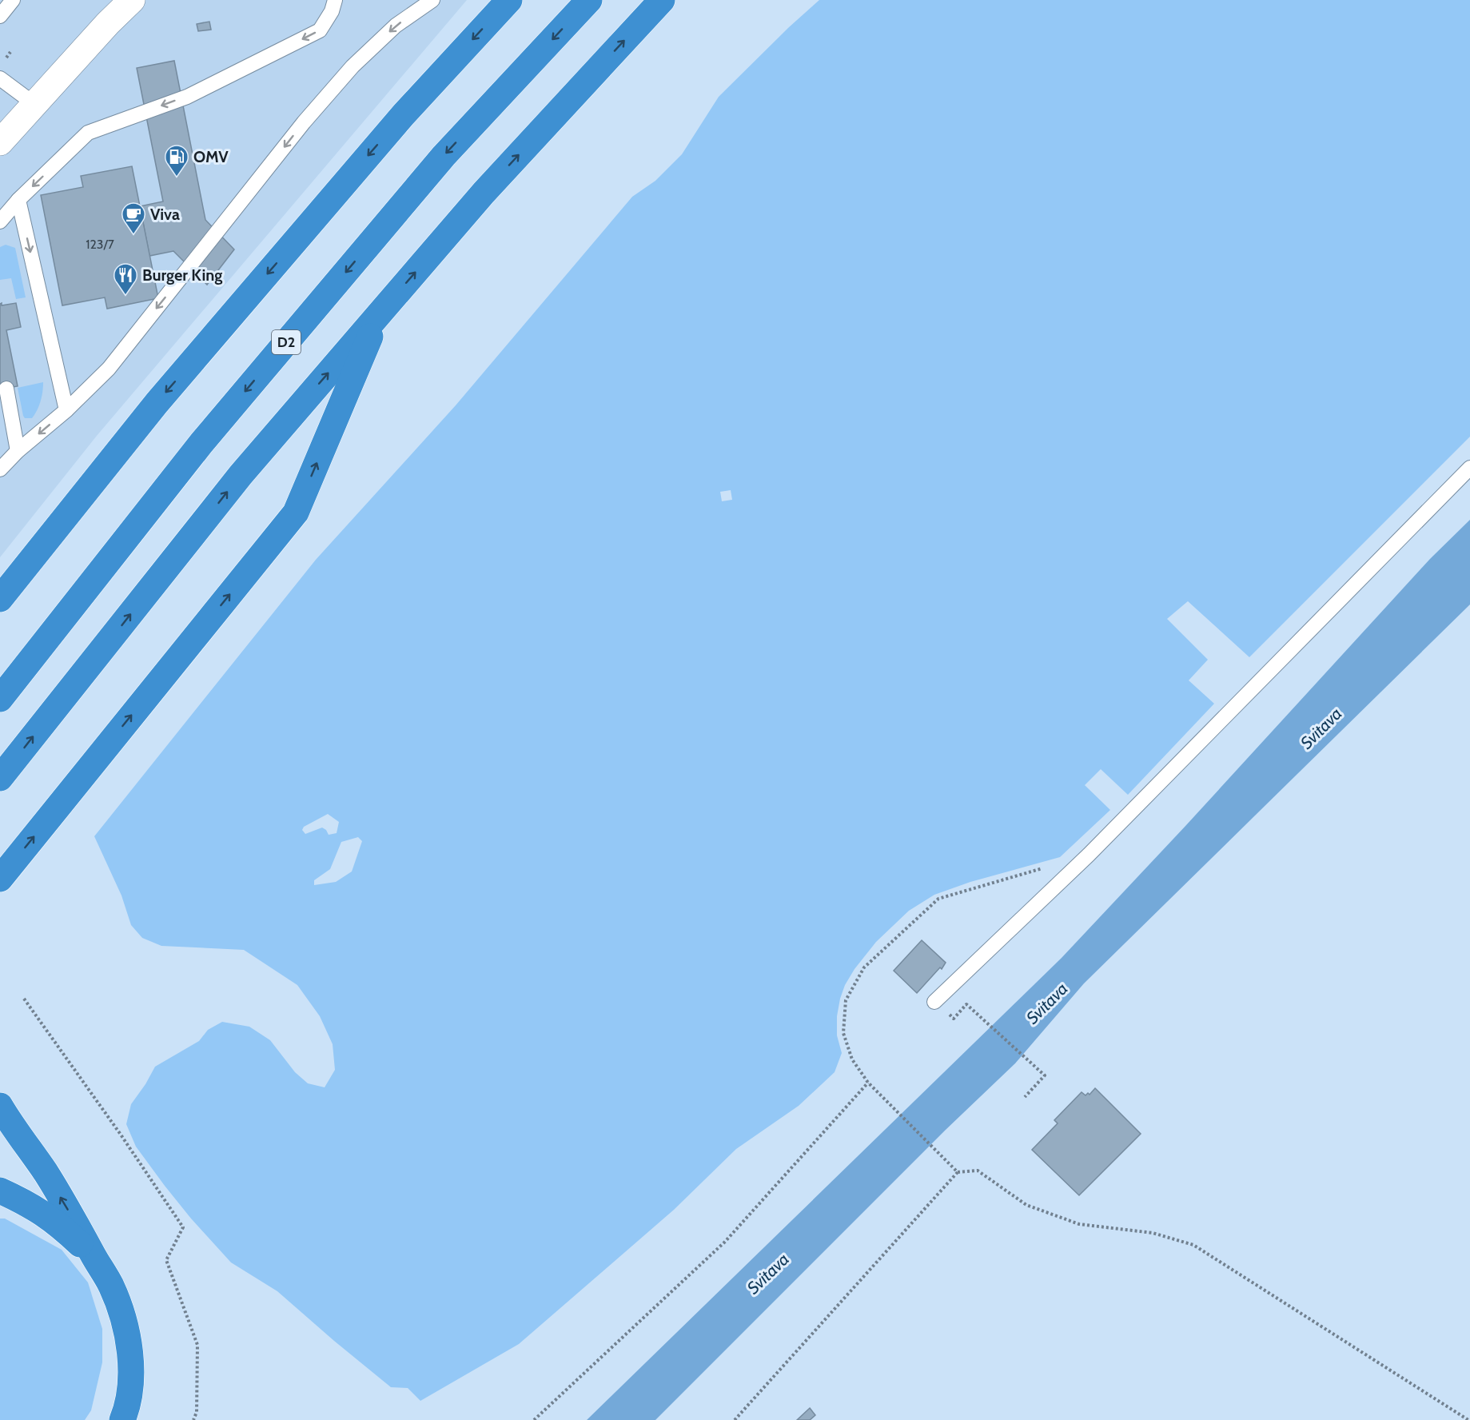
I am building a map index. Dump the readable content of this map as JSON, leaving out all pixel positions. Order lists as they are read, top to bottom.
{
  "streets": {
    "highway": ["D2"]
  },
  "water": ["Svitava"],
  "places": {
    "fuel station": ["OMV"],
    "cafe": ["Viva"],
    "restaurant": ["Burger King"]
  },
  "house_numbers": ["123/7"]
}
